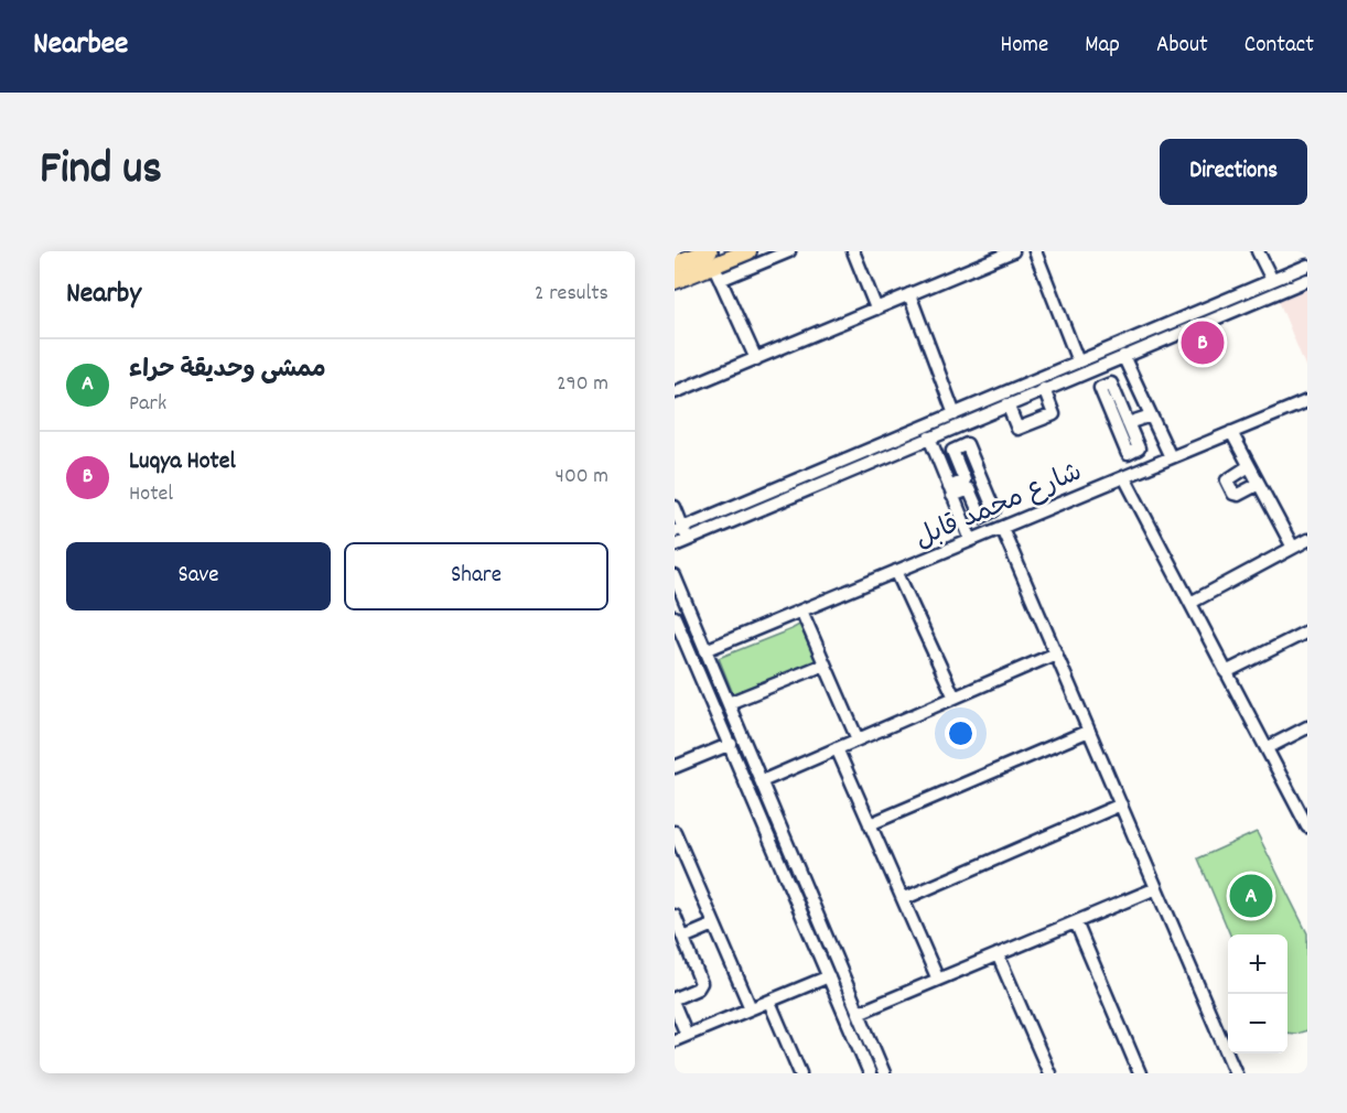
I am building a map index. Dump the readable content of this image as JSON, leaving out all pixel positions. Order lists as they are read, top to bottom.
{
  "streets": {
    "street": ["شارع محمد قابل"]
  },
  "page": {
    "header": "Nearbee",
    "nav": [
      "Home",
      "Map",
      "About",
      "Contact"
    ],
    "title": "Find us",
    "buttons": [
      "Directions",
      ["Save", "Share"]
    ],
    "heading": ["Nearby", "2 results"],
    "pins": ["B", "A"],
    "list": [
      {
        "mark": "A",
        "name": "ممشى وحديقة حراء",
        "note": "Park",
        "value": "290 m"
      },
      {
        "mark": "B",
        "name": "Luqya Hotel",
        "note": "Hotel",
        "value": "400 m"
      }
    ],
    "map_buttons": ["+", "−"]
  }
}
